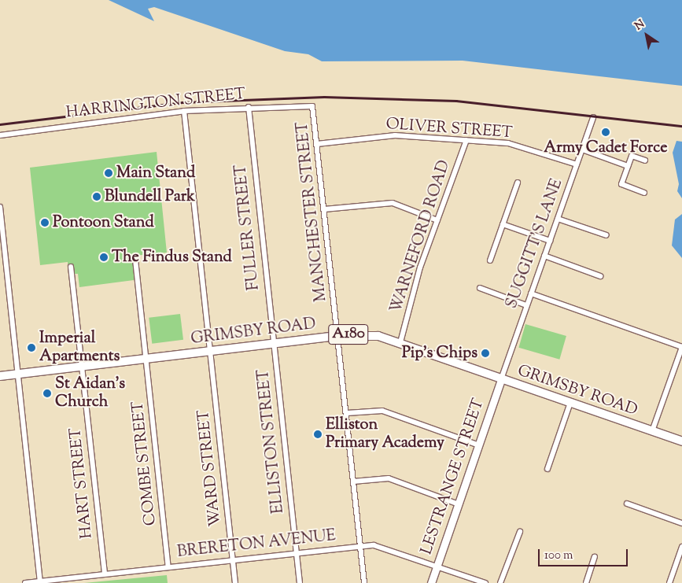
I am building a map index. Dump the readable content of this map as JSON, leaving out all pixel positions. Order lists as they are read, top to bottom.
{
  "streets": {
    "main road": ["GRIMSBY ROAD", "A180"],
    "street": [
      "HARRINGTON STREET",
      "OLIVER STREET",
      "MANCHESTER STREET",
      "FULLER STREET",
      "WARNEFORD ROAD",
      "SUGGITT'S LANE",
      "ELLISTON STREET",
      "COMBE STREET",
      "WARD STREET",
      "LESTRANGE STREET",
      "HART STREET",
      "BRERETON AVENUE"
    ]
  },
  "crossings": [
    ["HARRINGTON STREET", "MANCHESTER STREET"],
    ["HARRINGTON STREET", "FULLER STREET"],
    ["HARRINGTON STREET", "WARD STREET"],
    ["OLIVER STREET", "MANCHESTER STREET"],
    ["OLIVER STREET", "WARNEFORD ROAD"],
    ["OLIVER STREET", "SUGGITT'S LANE"],
    ["MANCHESTER STREET", "GRIMSBY ROAD"],
    ["MANCHESTER STREET", "BRERETON AVENUE"],
    ["FULLER STREET", "GRIMSBY ROAD"],
    ["FULLER STREET", "ELLISTON STREET"],
    ["WARNEFORD ROAD", "GRIMSBY ROAD"],
    ["SUGGITT'S LANE", "GRIMSBY ROAD"],
    ["SUGGITT'S LANE", "LESTRANGE STREET"],
    ["GRIMSBY ROAD", "ELLISTON STREET"],
    ["GRIMSBY ROAD", "COMBE STREET"],
    ["GRIMSBY ROAD", "WARD STREET"],
    ["GRIMSBY ROAD", "LESTRANGE STREET"],
    ["GRIMSBY ROAD", "HART STREET"],
    ["ELLISTON STREET", "BRERETON AVENUE"],
    ["COMBE STREET", "BRERETON AVENUE"],
    ["WARD STREET", "BRERETON AVENUE"],
    ["LESTRANGE STREET", "BRERETON AVENUE"],
    ["HART STREET", "BRERETON AVENUE"]
  ],
  "places": [
    "Army Cadet Force",
    "Main Stand",
    "Blundell Park",
    "Pontoon Stand",
    "The Findus Stand",
    "Imperial Apartments",
    "Pip’s Chips",
    "St Aidan's Church",
    "Elliston Primary Academy"
  ],
  "scale_bar": "100 m",
  "north": "top left"
}
